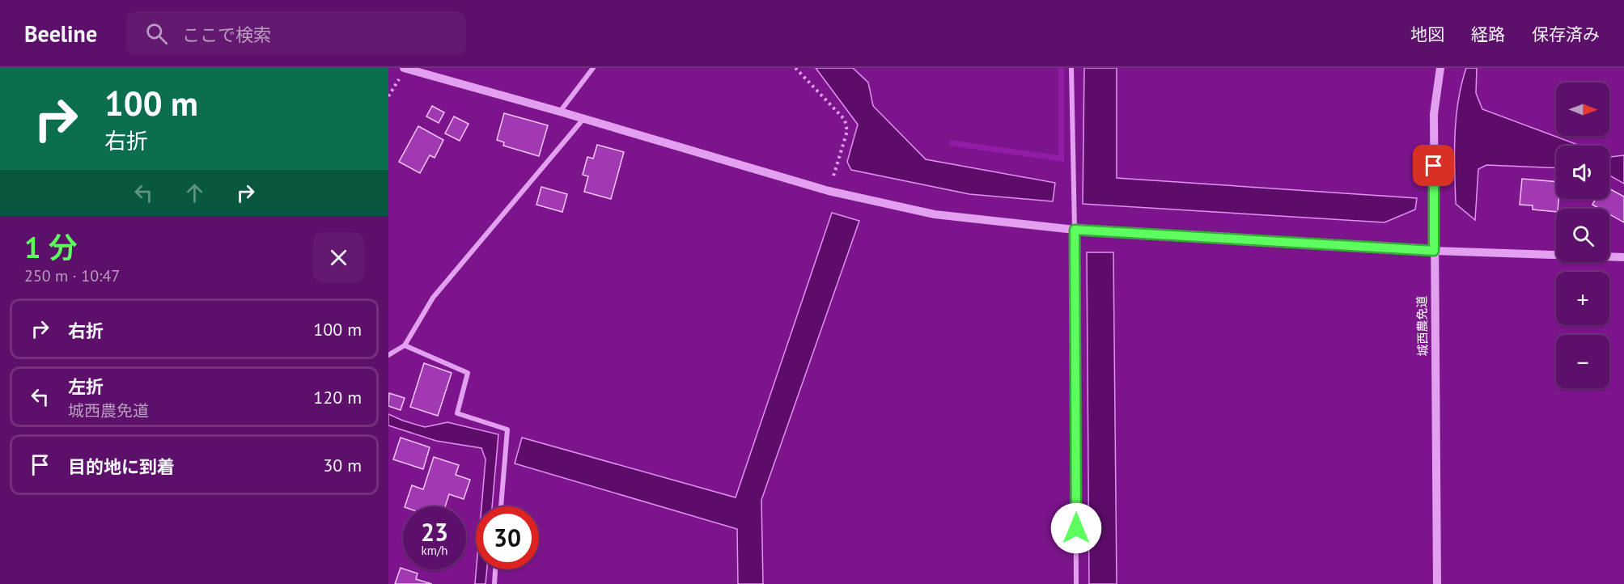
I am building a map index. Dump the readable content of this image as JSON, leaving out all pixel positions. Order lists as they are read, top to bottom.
{
  "streets": {
    "street": ["城西農免道"]
  },
  "north": "right",
  "page": {
    "header": "Beeline",
    "search": "ここで検索",
    "nav": ["地図", "経路", "保存済み"],
    "turn": ["100 m", "右折"],
    "map_buttons": ["+", "−"],
    "heading": ["1 分", "250 m · 10:47"],
    "list": [
      {
        "name": "右折",
        "value": "100 m"
      },
      {
        "name": "左折",
        "note": "城西農免道",
        "value": "120 m"
      },
      {
        "name": "目的地に到着",
        "value": "30 m"
      }
    ],
    "speed": "23 km/h",
    "limit": "30"
  }
}
